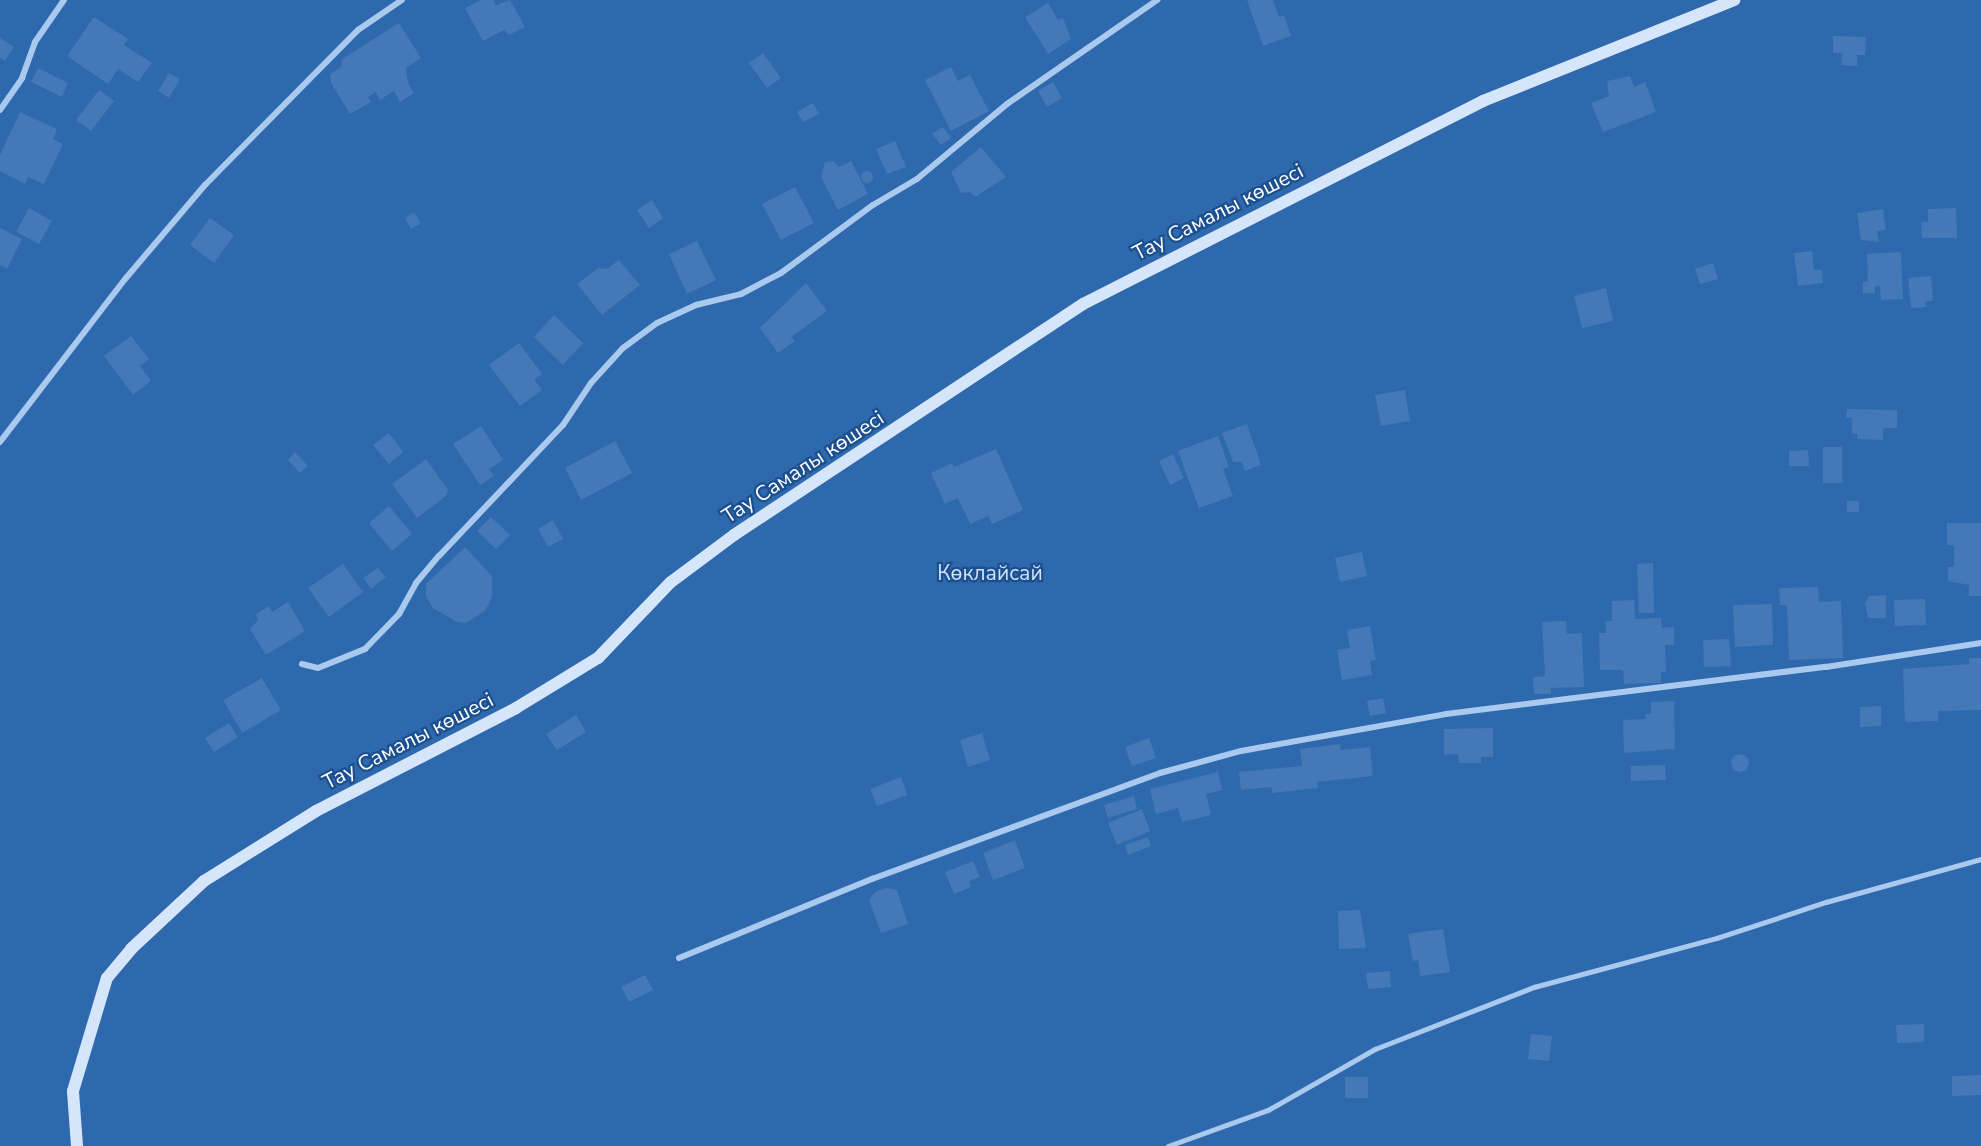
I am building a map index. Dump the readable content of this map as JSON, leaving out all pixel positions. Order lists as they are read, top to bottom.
{
  "streets": {
    "street": ["Тау Самалы көшесі"]
  },
  "parks": ["Көклайсай"]
}
